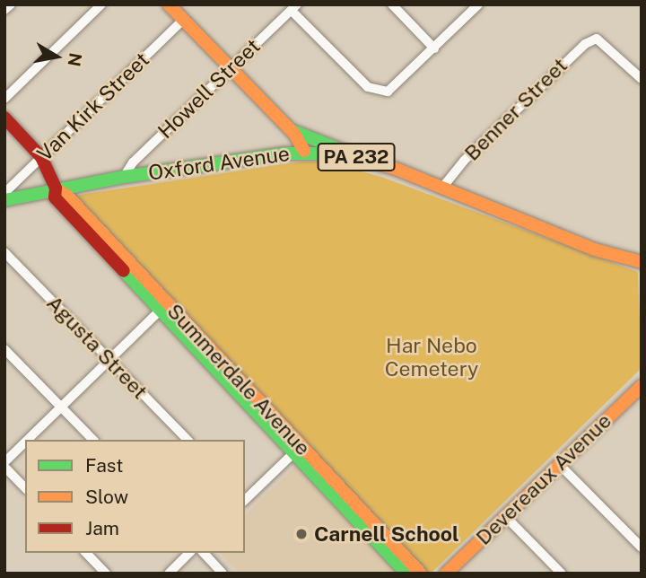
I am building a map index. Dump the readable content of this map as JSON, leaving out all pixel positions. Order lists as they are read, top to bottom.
{
  "streets": {
    "main road": [
      "PA 232",
      "Oxford Avenue",
      "Summerdale Avenue",
      "Devereaux Avenue"
    ],
    "street": [
      "Howell Street",
      "Van Kirk Street",
      "Benner Street",
      "Agusta Street"
    ]
  },
  "crossings": [
    ["Howell Street", "Oxford Avenue"],
    ["Van Kirk Street", "Summerdale Avenue"],
    ["Benner Street", "Oxford Avenue"],
    ["Oxford Avenue", "Summerdale Avenue"]
  ],
  "parks": ["Har Nebo Cemetery"],
  "places": ["Carnell School"],
  "legend": ["Fast", "Slow", "Jam"],
  "north": "right"
}
